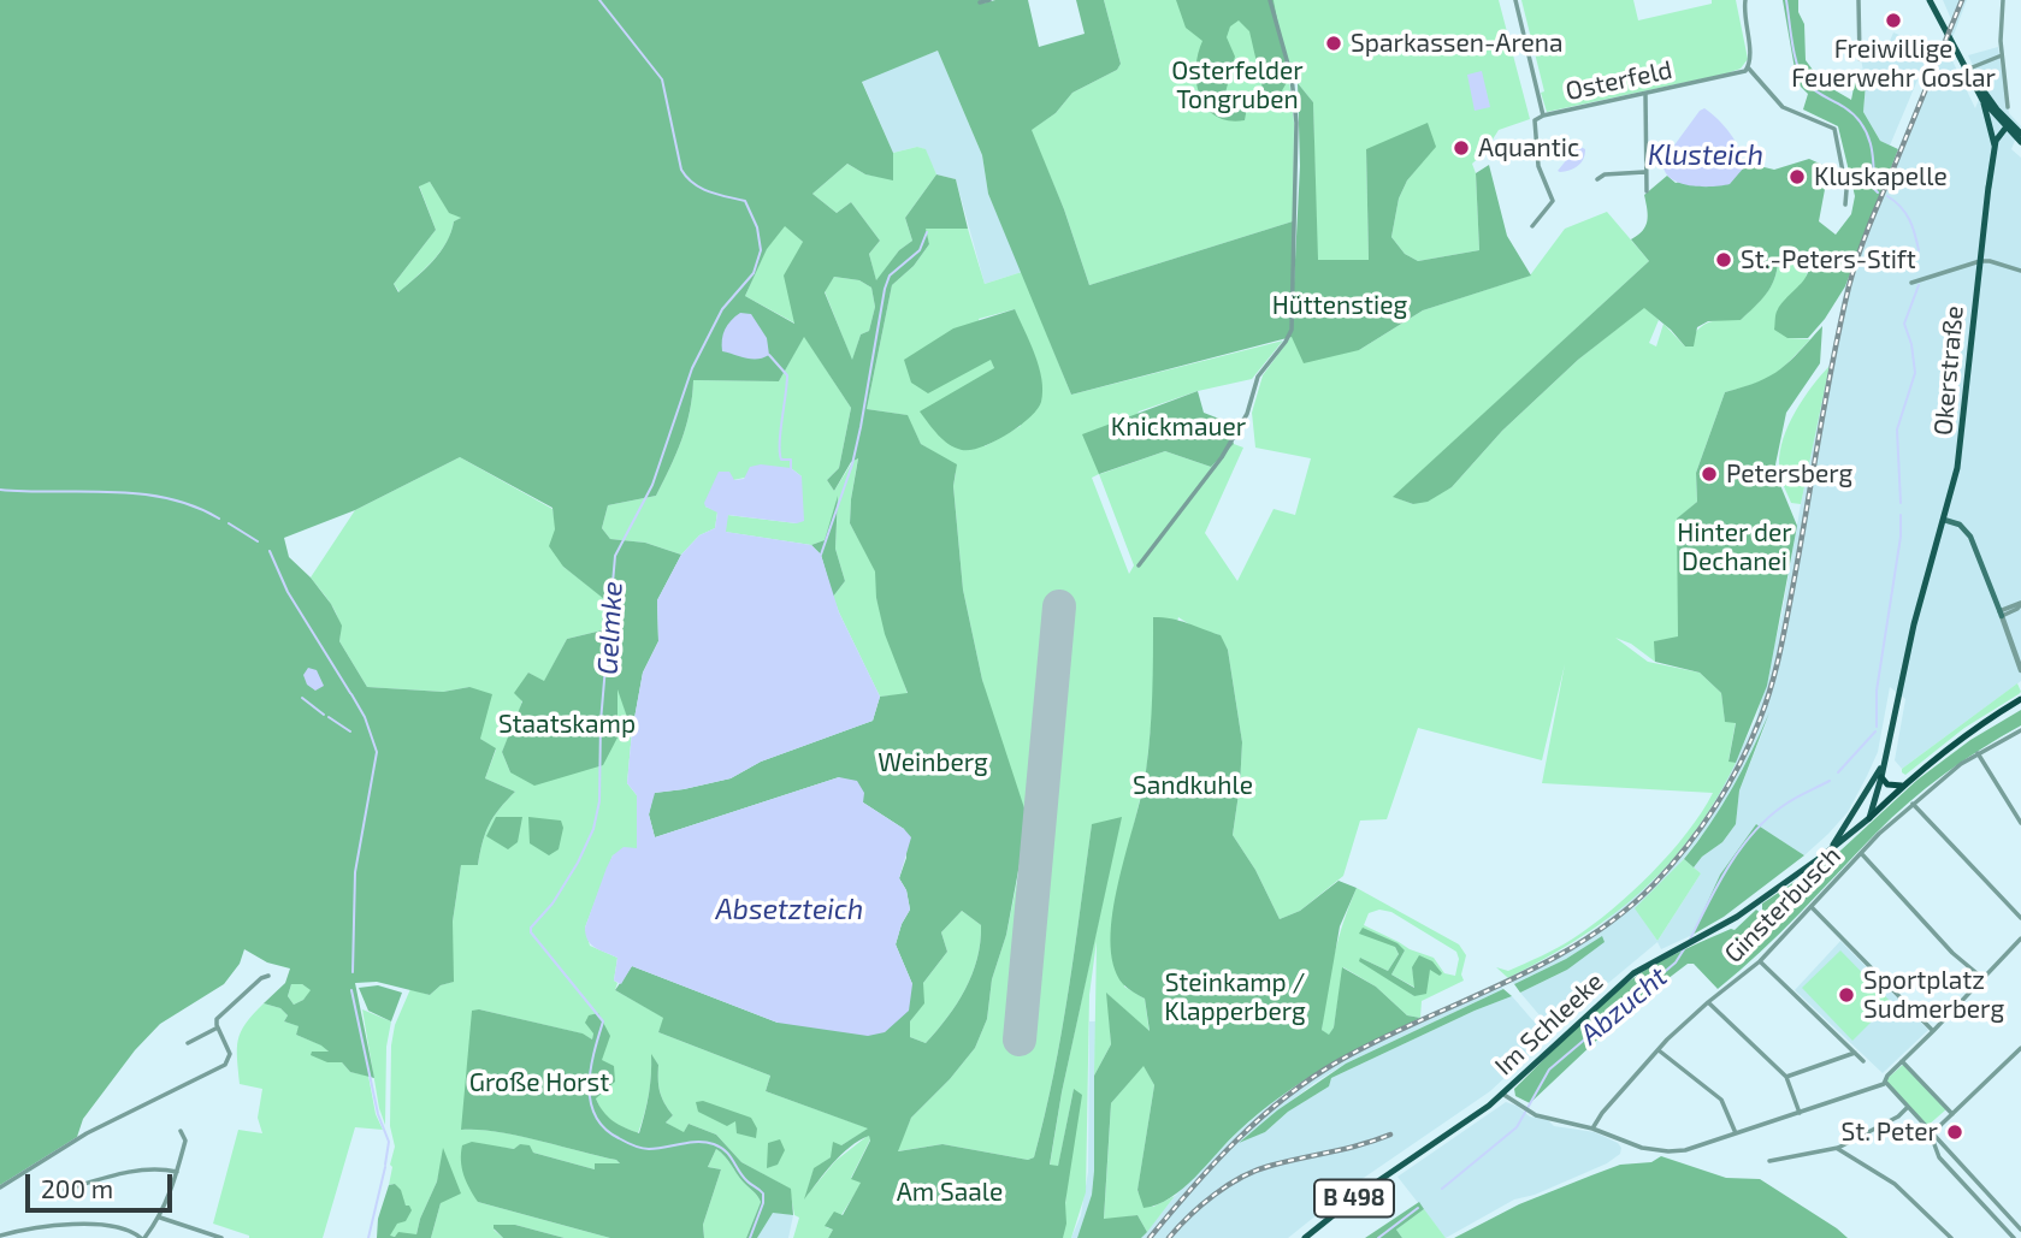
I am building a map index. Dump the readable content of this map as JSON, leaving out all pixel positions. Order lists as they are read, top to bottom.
{
  "streets": {
    "main road": ["Okerstraße", "Im Schleeke", "B 498"],
    "street": ["Osterfeld", "Ginsterbusch"]
  },
  "crossings": [
    ["Okerstraße", "Im Schleeke"]
  ],
  "water": [
    "Klusteich",
    "Gelmke",
    "Absetzteich",
    "Abzucht"
  ],
  "parks": [
    "Osterfelder Tongruben",
    "Hüttenstieg",
    "Knickmauer",
    "Hinter der Dechanei",
    "Staatskamp",
    "Weinberg",
    "Sandkuhle",
    "Steinkamp / Klapperberg",
    "Große Horst",
    "Am Saale"
  ],
  "places": [
    "Freiwillige Feuerwehr Goslar",
    "Sparkassen-Arena",
    "Aquantic",
    "Kluskapelle",
    "St.-Peters-Stift",
    "Petersberg",
    "Sportplatz Sudmerberg",
    "St. Peter"
  ],
  "scale_bar": "200 m"
}
